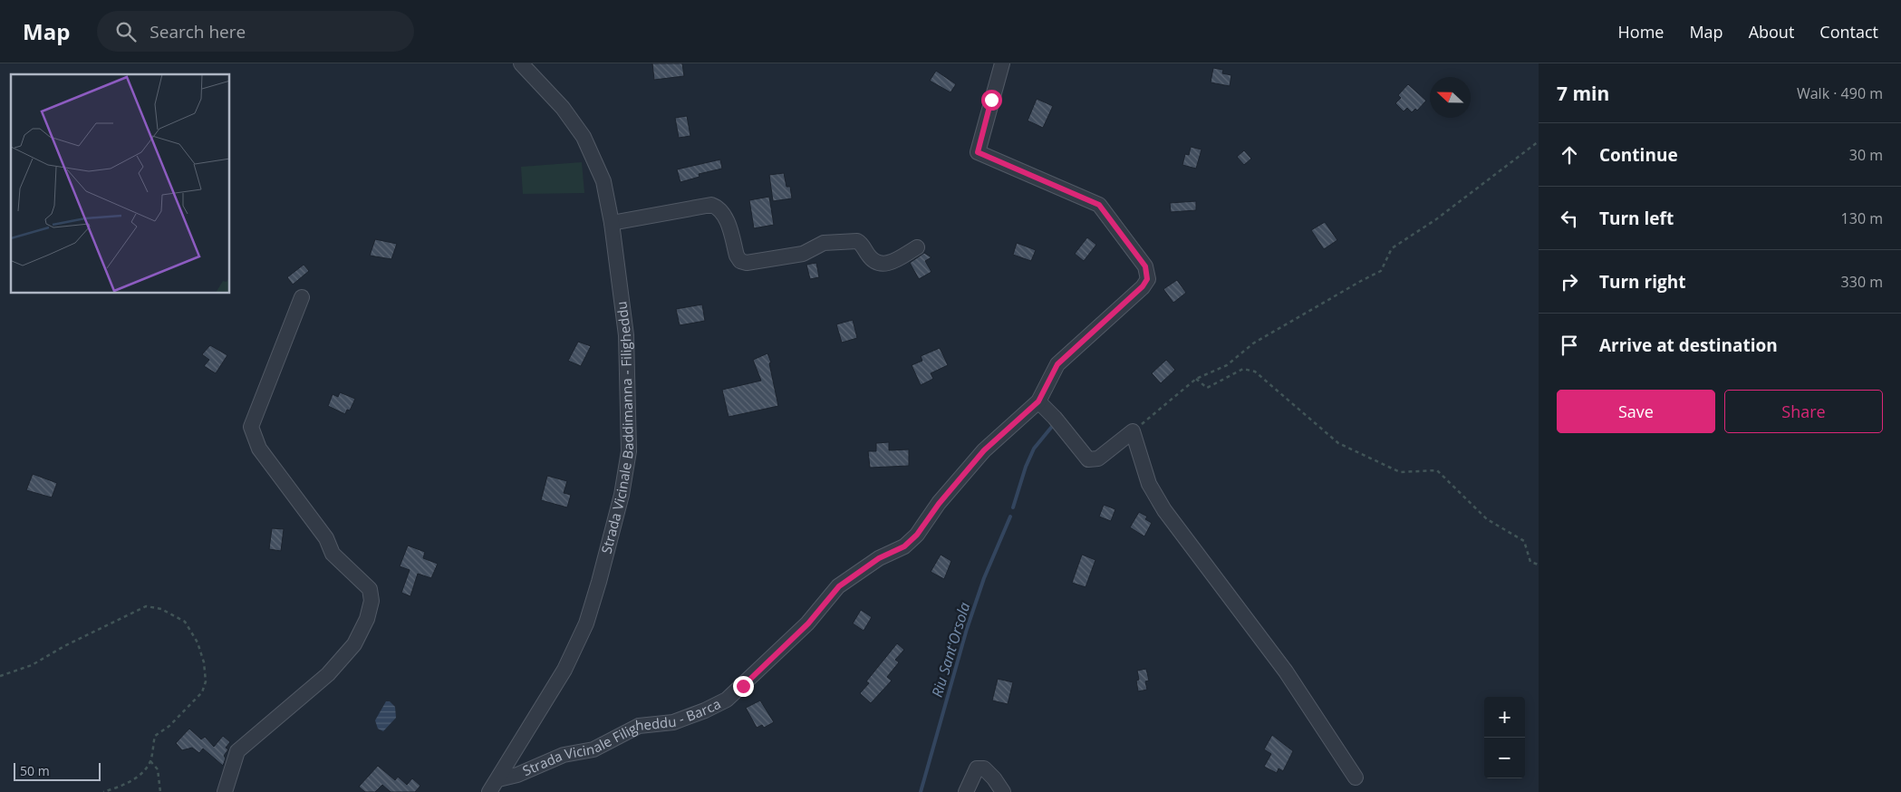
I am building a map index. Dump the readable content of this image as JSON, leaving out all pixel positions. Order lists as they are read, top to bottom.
{
  "streets": {
    "street": ["Strada Vicinale Baddimanna - Filigheddu", "Strada Vicinale Filigheddu - Barca"]
  },
  "crossings": [
    ["Strada Vicinale Baddimanna - Filigheddu", "Strada Vicinale Filigheddu - Barca"]
  ],
  "water": ["Riu Sant'Orsola"],
  "scale_bar": "50 m",
  "north": "left",
  "page": {
    "header": "Map",
    "search": "Search here",
    "nav": [
      "Home",
      "Map",
      "About",
      "Contact"
    ],
    "heading": ["7 min", "Walk · 490 m"],
    "list": [
      ["Continue", "30 m"],
      ["Turn left", "130 m"],
      ["Turn right", "330 m"],
      "Arrive at destination"
    ],
    "buttons": ["Save", "Share"],
    "map_buttons": ["+", "−"],
    "scale": "50 m"
  }
}
